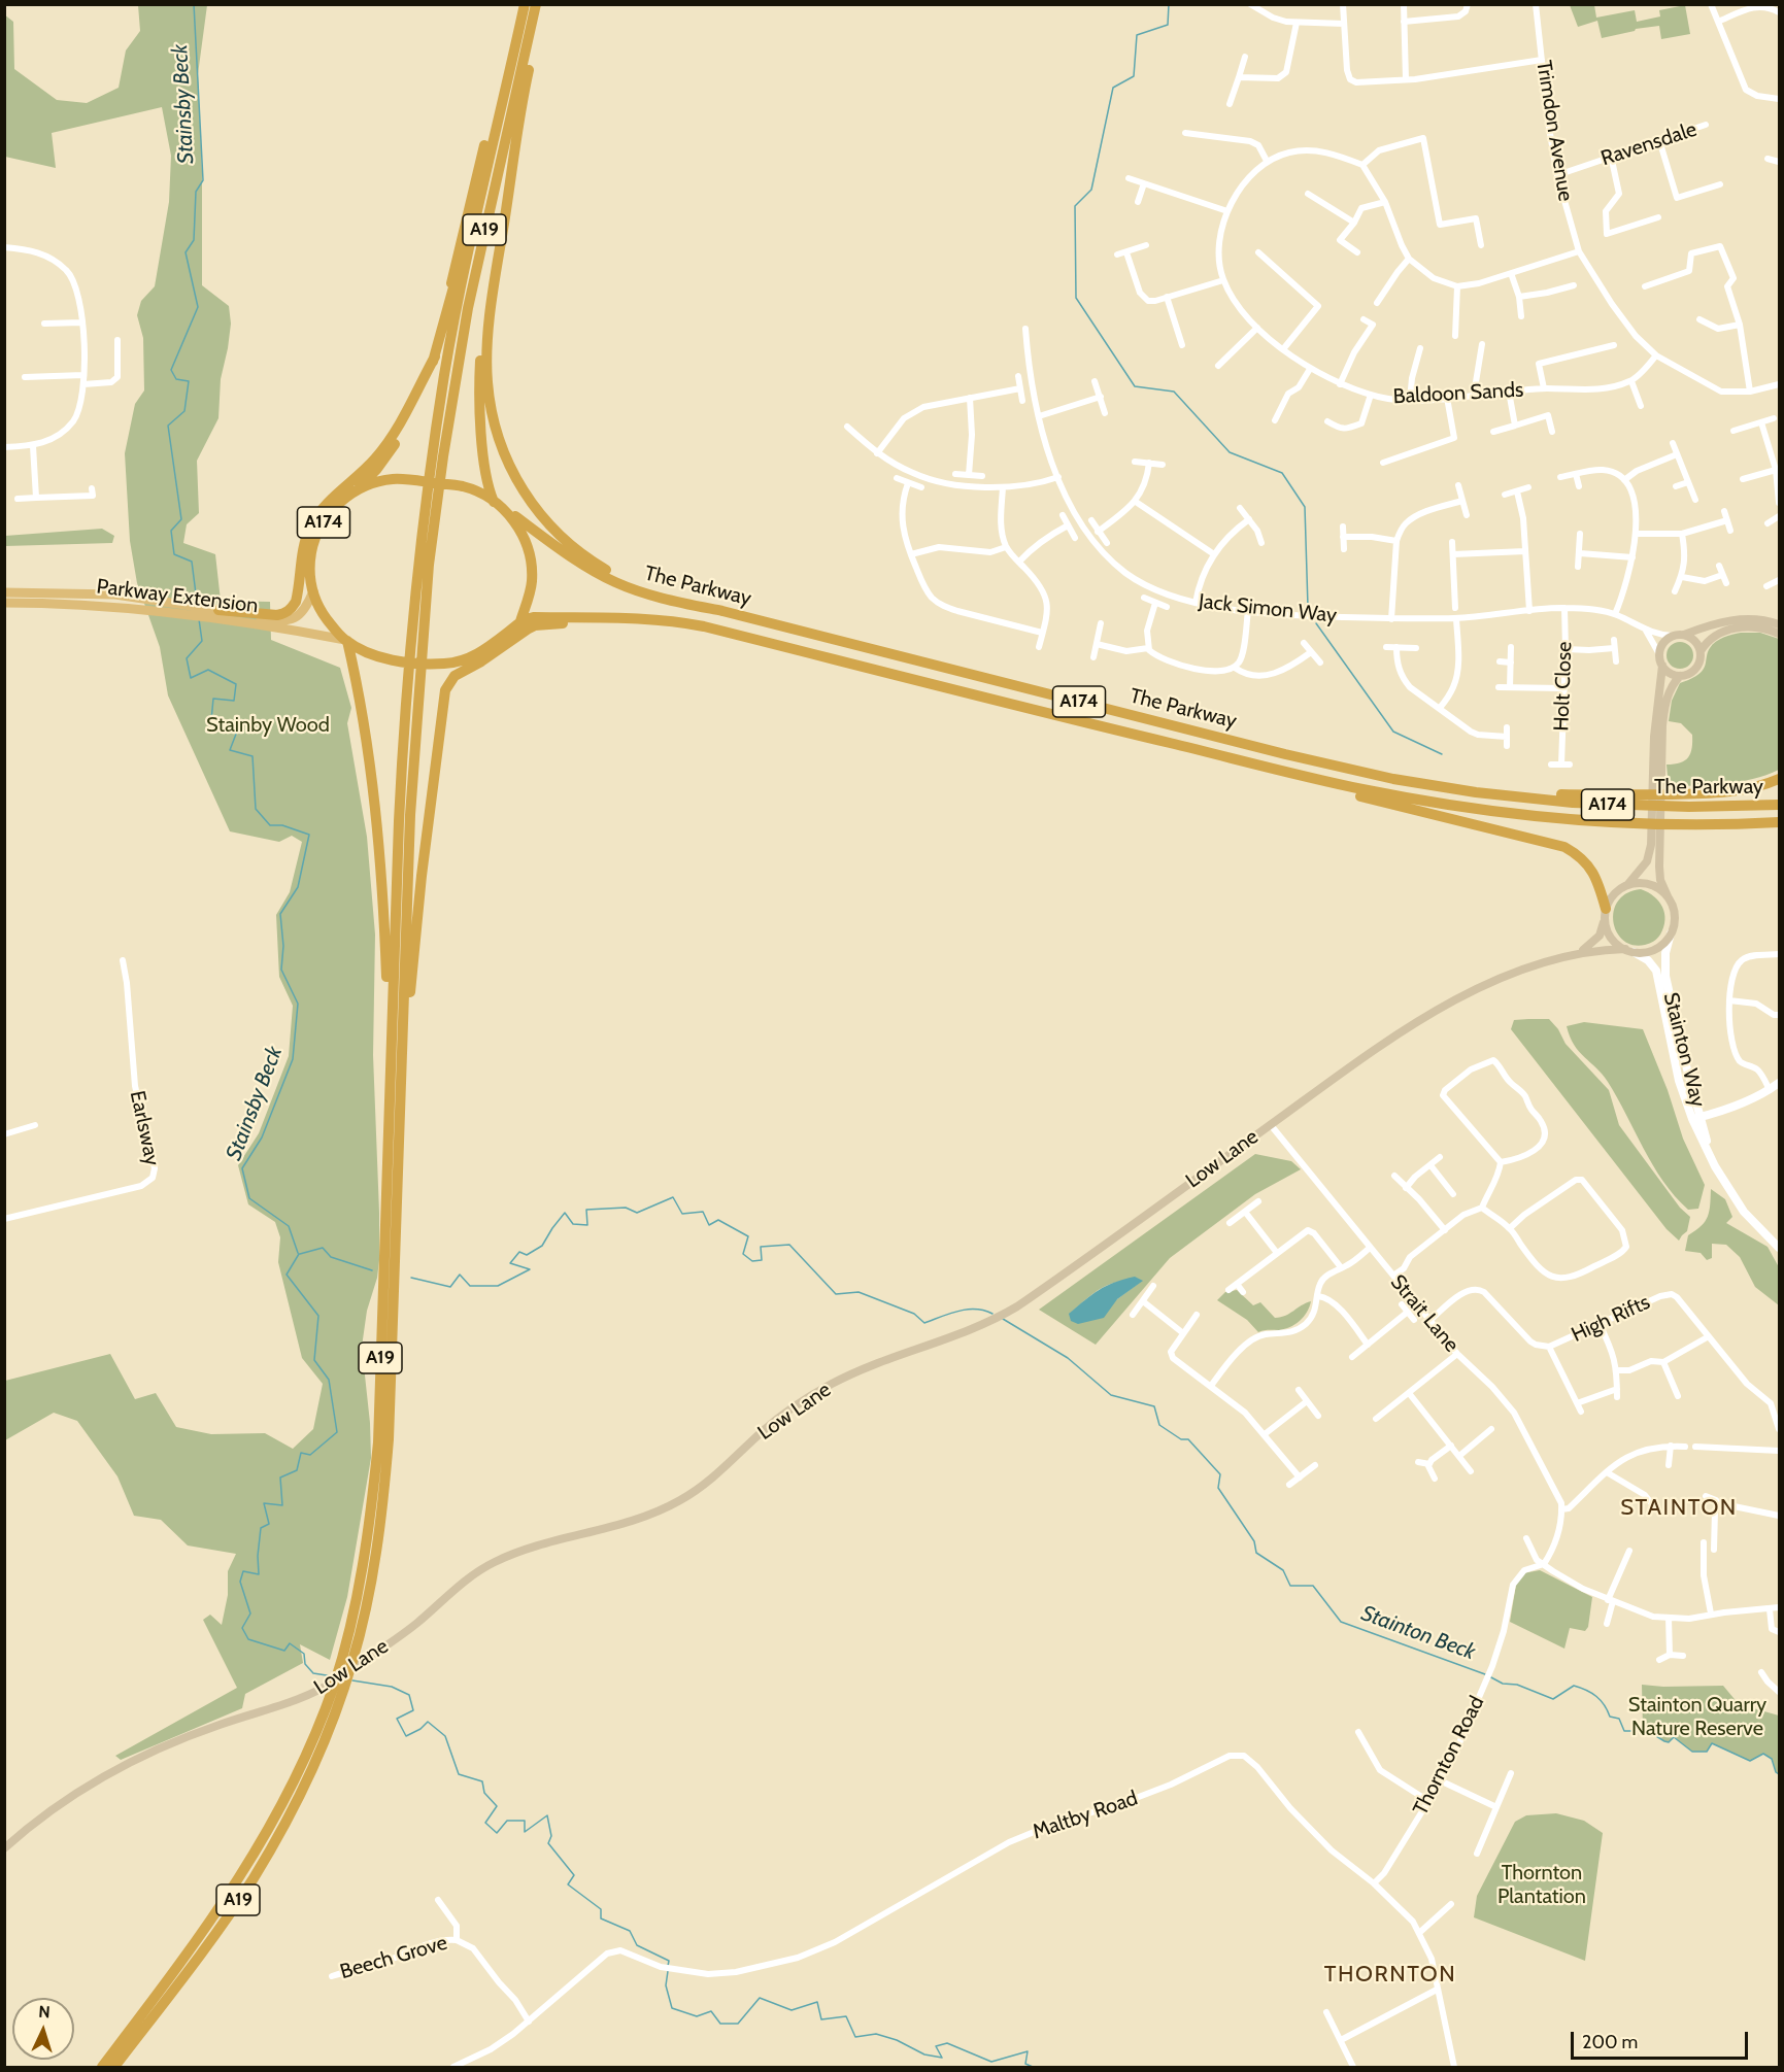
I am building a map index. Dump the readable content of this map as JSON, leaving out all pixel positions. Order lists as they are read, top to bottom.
{
  "streets": {
    "highway": ["A19", "A174", "The Parkway"],
    "main road": ["Parkway Extension", "Low Lane"],
    "street": [
      "Trimdon Avenue",
      "Ravensdale",
      "Baldoon Sands",
      "Jack Simon Way",
      "Holt Close",
      "Stainton Way",
      "Earlsway",
      "Strait Lane",
      "High Rifts",
      "Thornton Road",
      "Maltby Road",
      "Beech Grove"
    ]
  },
  "crossings": [
    ["Trimdon Avenue", "Ravensdale"],
    ["Trimdon Avenue", "Baldoon Sands"],
    ["A174", "The Parkway"],
    ["A174", "Parkway Extension"],
    ["The Parkway", "Parkway Extension"],
    ["Jack Simon Way", "Holt Close"],
    ["Stainton Way", "Low Lane"],
    ["Low Lane", "Strait Lane"],
    ["Strait Lane", "High Rifts"],
    ["Thornton Road", "Maltby Road"]
  ],
  "districts": ["STAINTON", "THORNTON"],
  "water": ["Stainsby Beck", "Stainton Beck"],
  "parks": ["Stainby Wood", "Stainton Quarry Nature Reserve", "Thornton Plantation"],
  "scale_bar": "200 m",
  "north": "top"
}
